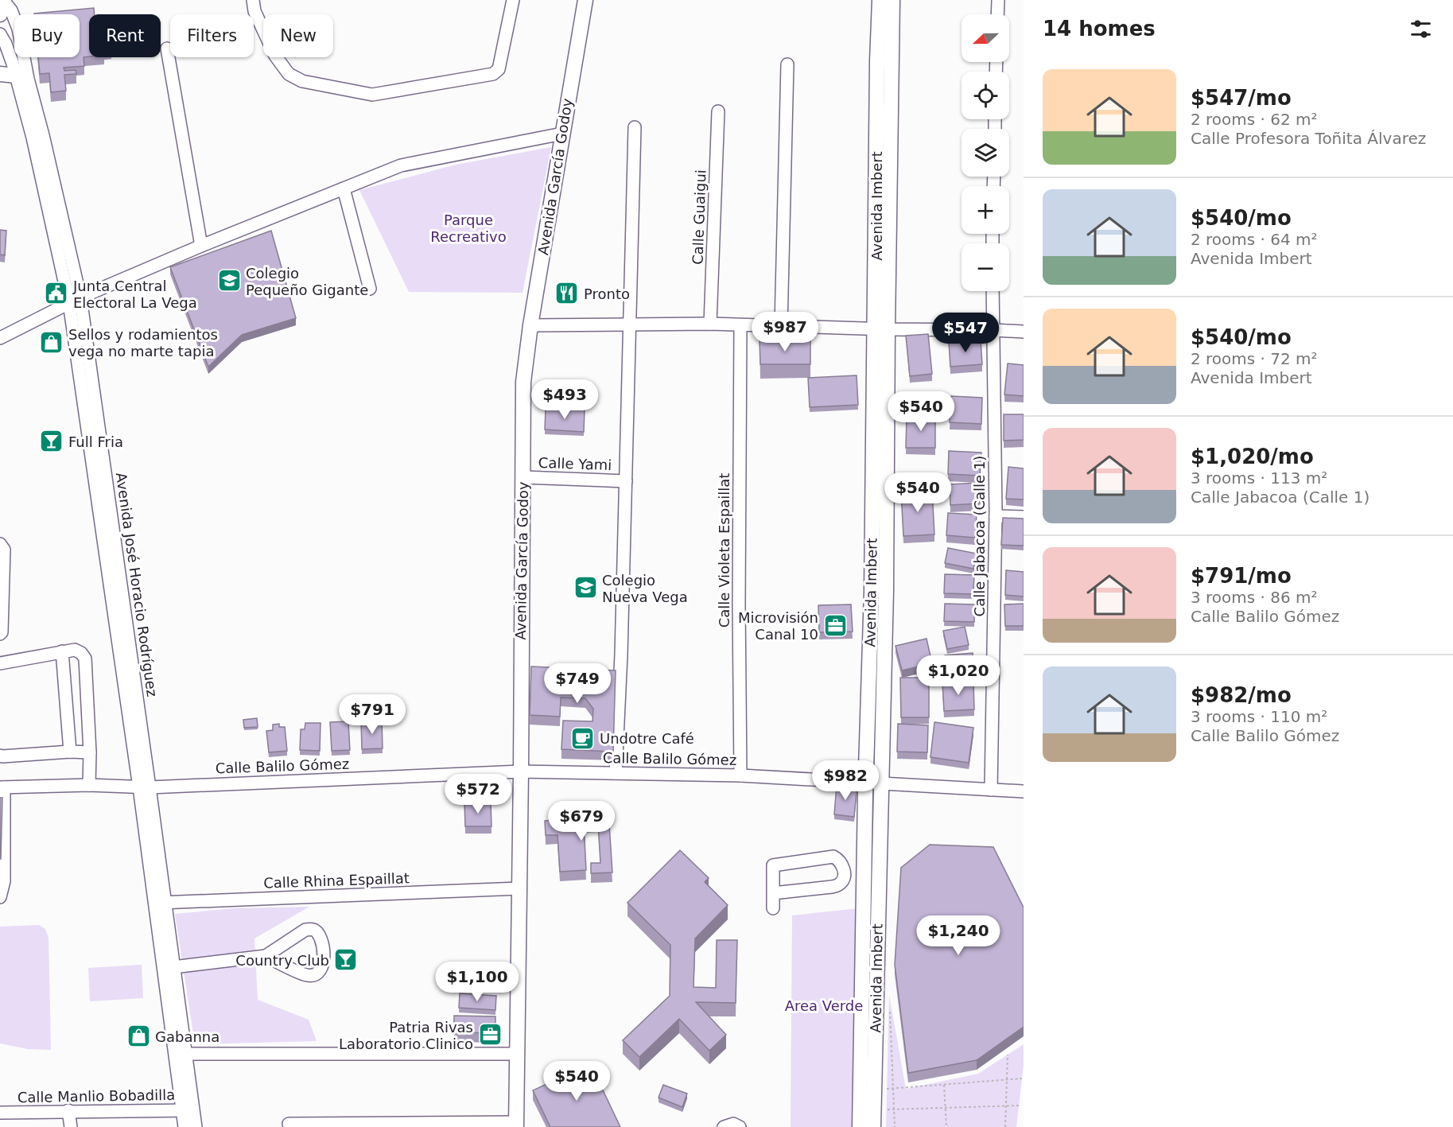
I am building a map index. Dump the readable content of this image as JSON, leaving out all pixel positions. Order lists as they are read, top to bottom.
{
  "streets": {
    "main road": ["Avenida García Godoy", "Avenida Imbert"],
    "street": [
      "Calle Guaigui",
      "Calle Yami",
      "Calle Jabacoa (Calle 1)",
      "Calle Violeta Espaillat",
      "Avenida José Horacio Rodríguez",
      "Calle Balilo Gómez",
      "Calle Rhina Espaillat",
      "Calle Manlio Bobadilla"
    ]
  },
  "crossings": [
    ["Avenida García Godoy", "Calle Yami"],
    ["Avenida García Godoy", "Calle Balilo Gómez"],
    ["Avenida García Godoy", "Calle Rhina Espaillat"],
    ["Avenida Imbert", "Calle Balilo Gómez"],
    ["Calle Jabacoa (Calle 1)", "Calle Balilo Gómez"],
    ["Calle Violeta Espaillat", "Calle Balilo Gómez"],
    ["Avenida José Horacio Rodríguez", "Calle Balilo Gómez"],
    ["Avenida José Horacio Rodríguez", "Calle Rhina Espaillat"],
    ["Avenida José Horacio Rodríguez", "Calle Manlio Bobadilla"]
  ],
  "parks": ["Parque Recreativo", "Area Verde"],
  "places": {
    "school or university": ["Colegio Pequeño Gigante", "Colegio Nueva Vega"],
    "public building": ["Junta Central Electoral La Vega"],
    "restaurant": ["Pronto"],
    "shop": ["Sellos y rodamientos vega no marte tapia", "Gabanna"],
    "bar": ["Full Fria", "Country Club"],
    "office": ["Microvisión Canal 10", "Patria Rivas Laboratorio Clinico"],
    "cafe": ["Undotre Café"]
  },
  "north": "left",
  "page": {
    "heading": "14 homes",
    "map_buttons": ["+", "−"],
    "chip": [
      "Buy",
      "Rent",
      "Filters",
      "New"
    ],
    "list": [
      {
        "name": "$547/mo",
        "note": "2 rooms · 62 m² · Calle Profesora Toñita Álvarez"
      },
      {
        "name": "$540/mo",
        "note": "2 rooms · 64 m² · Avenida Imbert"
      },
      {
        "name": "$540/mo",
        "note": "2 rooms · 72 m² · Avenida Imbert"
      },
      {
        "name": "$1,020/mo",
        "note": "3 rooms · 113 m² · Calle Jabacoa (Calle 1)"
      },
      {
        "name": "$791/mo",
        "note": "3 rooms · 86 m² · Calle Balilo Gómez"
      },
      {
        "name": "$982/mo",
        "note": "3 rooms · 110 m² · Calle Balilo Gómez"
      }
    ],
    "price": [
      "$987",
      "$547",
      "$493",
      "$540",
      "$540",
      "$1,020",
      "$749",
      "$791",
      "$982",
      "$572",
      "$679",
      "$1,240",
      "$1,100",
      "$540"
    ]
  }
}
